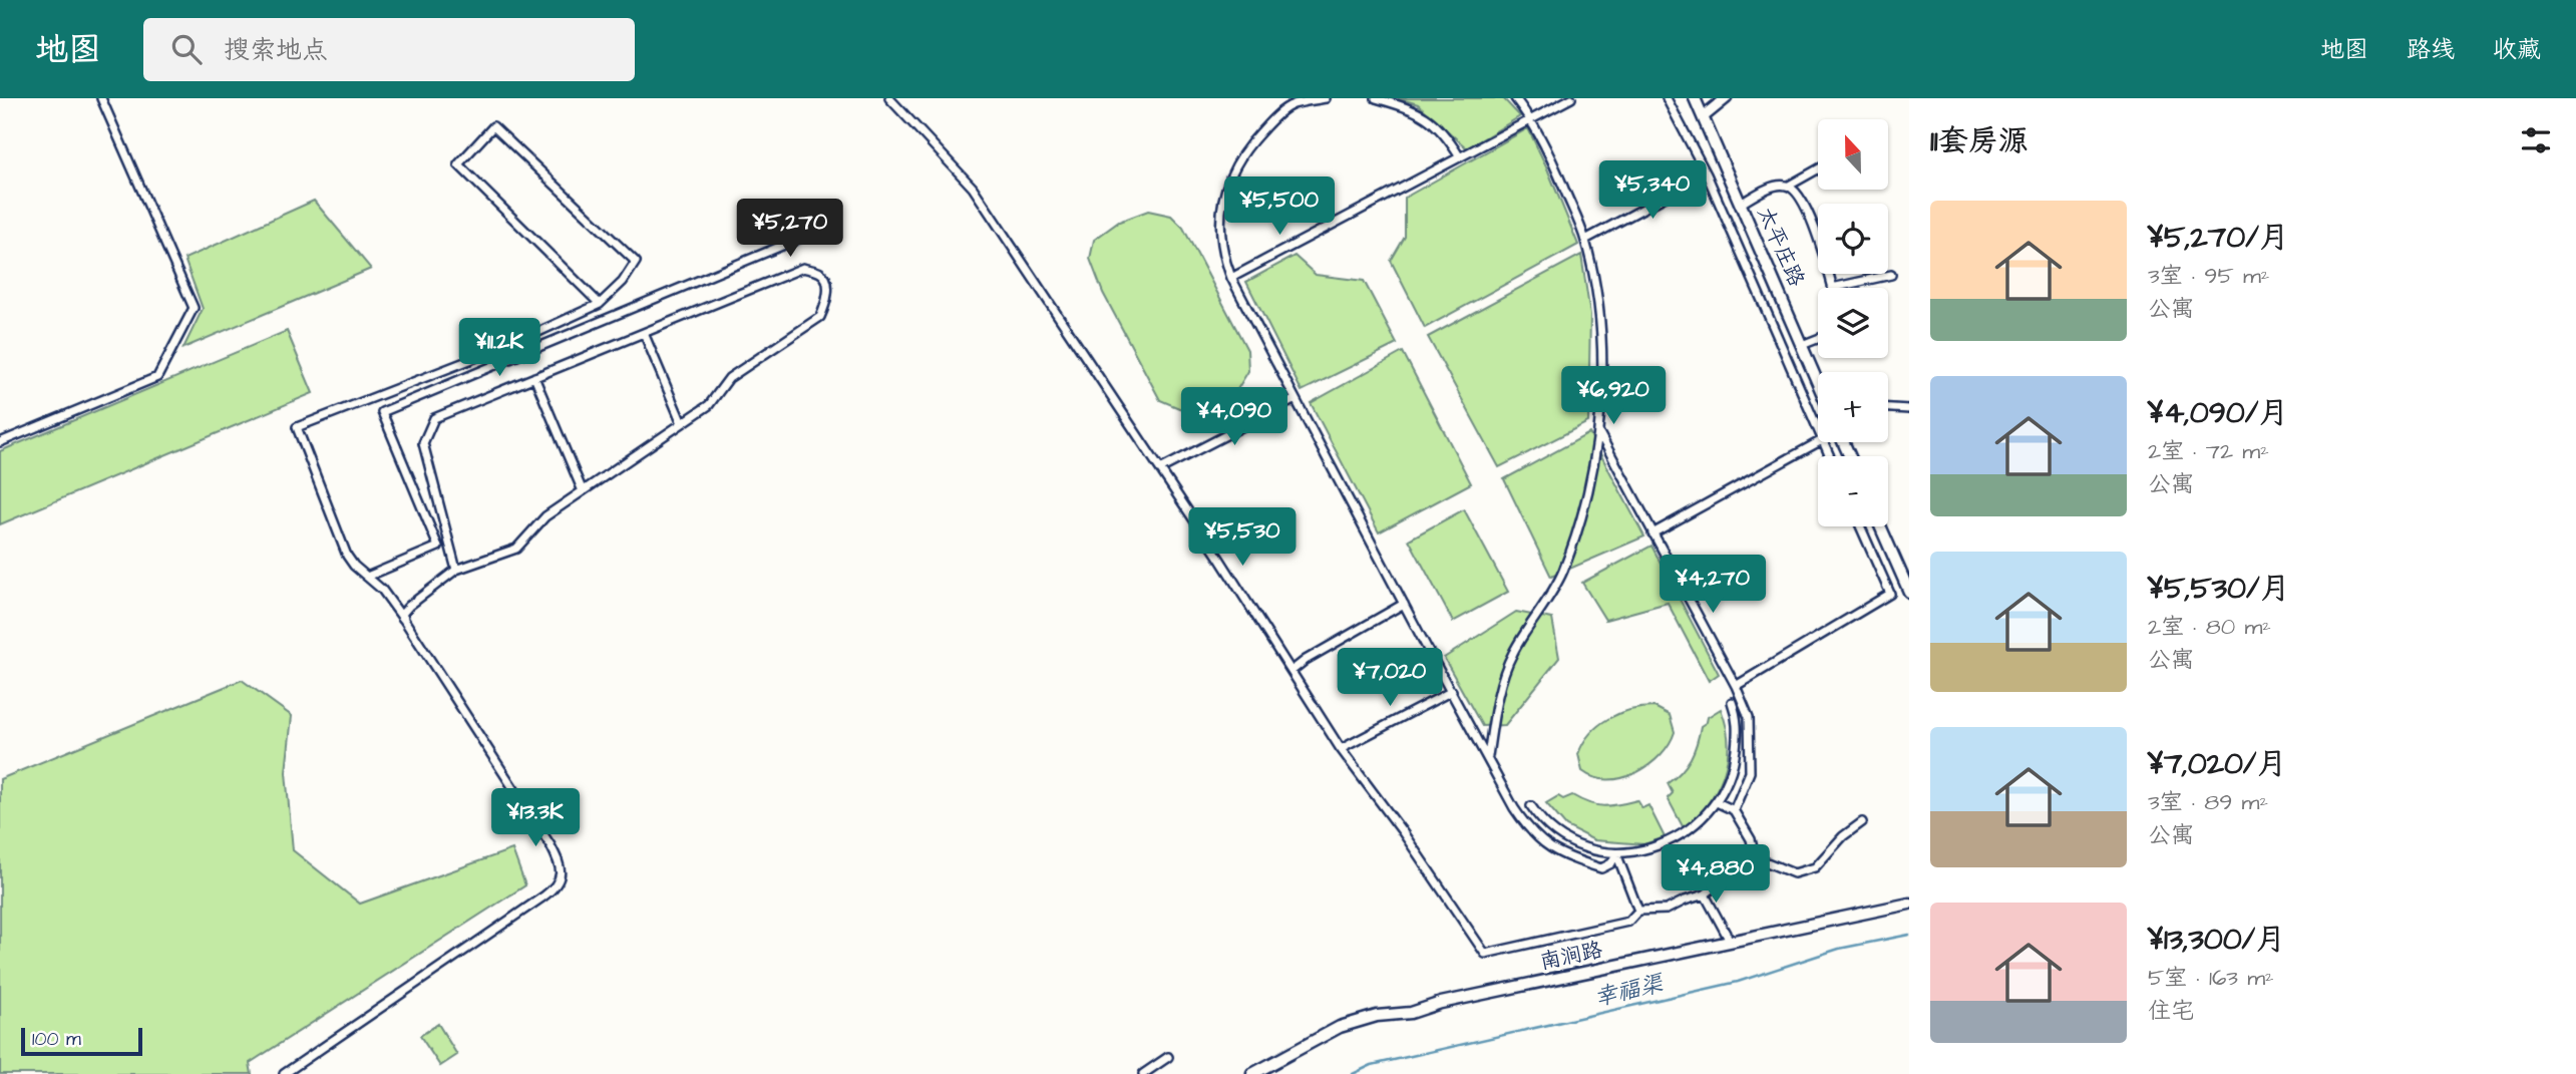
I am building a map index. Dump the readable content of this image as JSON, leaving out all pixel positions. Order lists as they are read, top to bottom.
{
  "streets": {
    "main road": ["太平庄路", "南涧路"]
  },
  "water": ["幸福渠"],
  "scale_bar": "100 m",
  "north": "top",
  "page": {
    "header": "地图",
    "search": "搜索地点",
    "nav": ["地图", "路线", "收藏"],
    "heading": "11套房源",
    "map_buttons": ["+", "−"],
    "price": [
      "¥5,340",
      "¥5,500",
      "¥5,270",
      "¥11.2K",
      "¥6,920",
      "¥4,090",
      "¥5,530",
      "¥4,270",
      "¥7,020",
      "¥13.3K",
      "¥4,880"
    ],
    "list": [
      {
        "name": "¥5,270/月",
        "note": "3室 · 95 m² · 公寓"
      },
      {
        "name": "¥4,090/月",
        "note": "2室 · 72 m² · 公寓"
      },
      {
        "name": "¥5,530/月",
        "note": "2室 · 80 m² · 公寓"
      },
      {
        "name": "¥7,020/月",
        "note": "3室 · 89 m² · 公寓"
      },
      {
        "name": "¥13,300/月",
        "note": "5室 · 163 m² · 住宅"
      }
    ],
    "scale": "100 m"
  }
}
